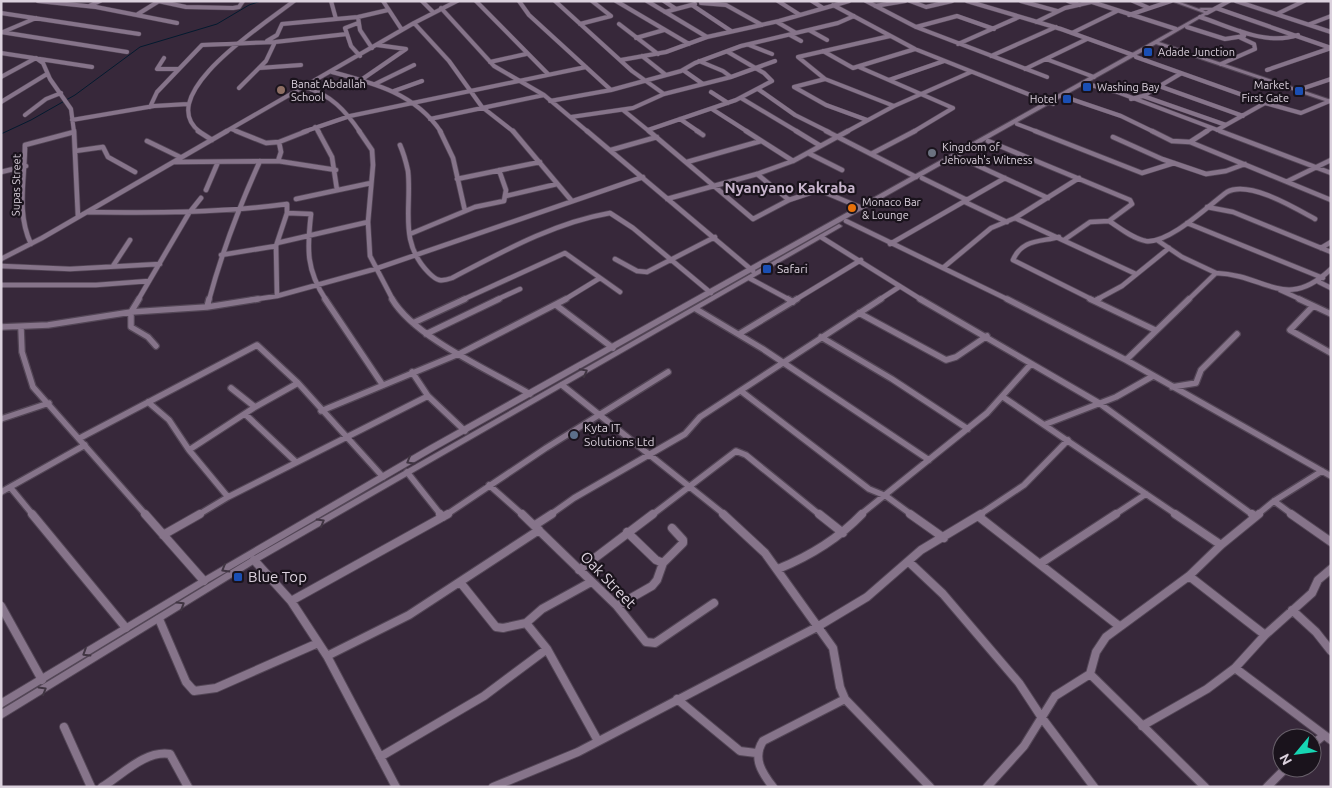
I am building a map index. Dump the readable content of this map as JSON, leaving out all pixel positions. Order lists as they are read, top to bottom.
{
  "streets": {
    "street": ["Supas Street", "Oak Street"]
  },
  "districts": ["Nyanyano Kakraba"],
  "places": {
    "transit": [
      "Adade Junction",
      "Washing Bay",
      "Market First Gate",
      "Hotel",
      "Safari",
      "Blue Top"
    ],
    "other": [
      "Banat Abdallah School",
      "Kingdom of Jehovah's Witness",
      "Monaco Bar & Lounge",
      "Kyta IT Solutions Ltd"
    ]
  },
  "north": "bottom left"
}
